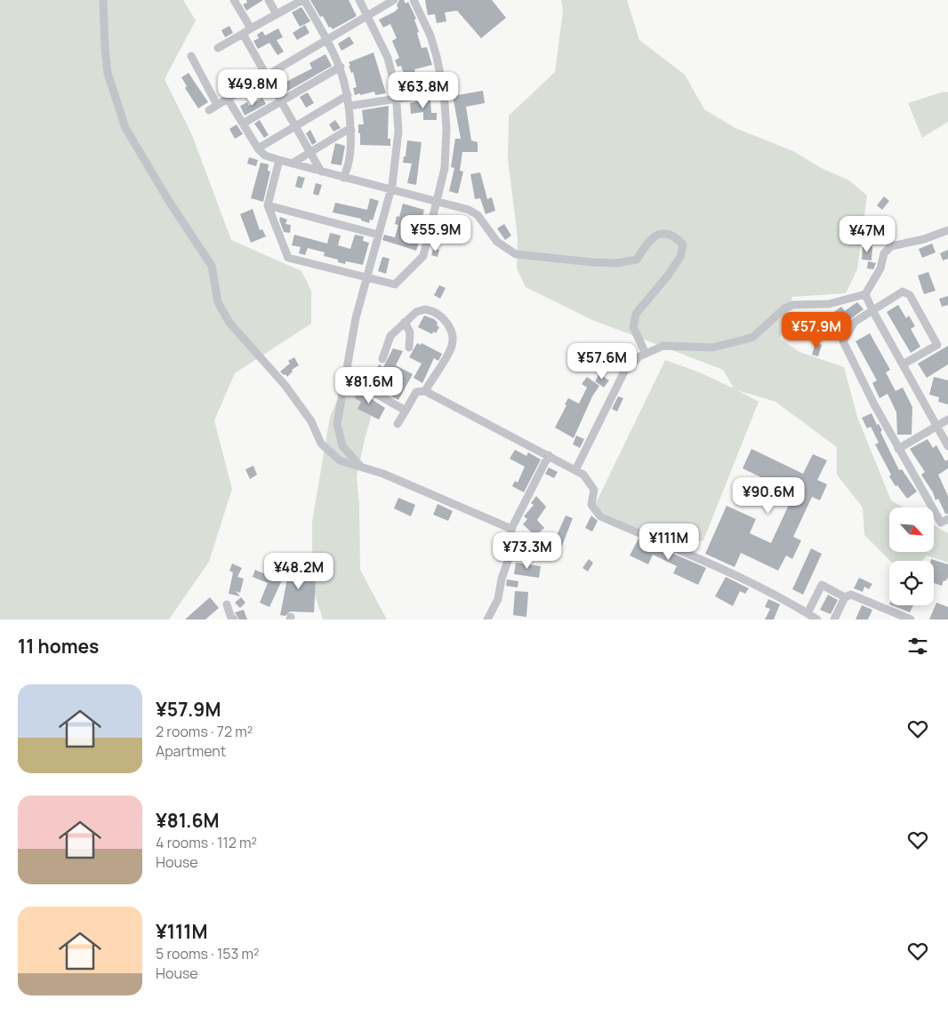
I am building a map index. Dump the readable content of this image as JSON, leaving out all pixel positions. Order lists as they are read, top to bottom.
{
  "north": "bottom right",
  "page": {
    "price": [
      "¥49.8M",
      "¥63.8M",
      "¥55.9M",
      "¥47M",
      "¥57.9M",
      "¥57.6M",
      "¥81.6M",
      "¥90.6M",
      "¥111M",
      "¥73.3M",
      "¥48.2M"
    ],
    "heading": "11 homes",
    "list": [
      {
        "name": "¥57.9M",
        "note": "2 rooms · 72 m² · Apartment"
      },
      {
        "name": "¥81.6M",
        "note": "4 rooms · 112 m² · House"
      },
      {
        "name": "¥111M",
        "note": "5 rooms · 153 m² · House"
      }
    ]
  }
}
